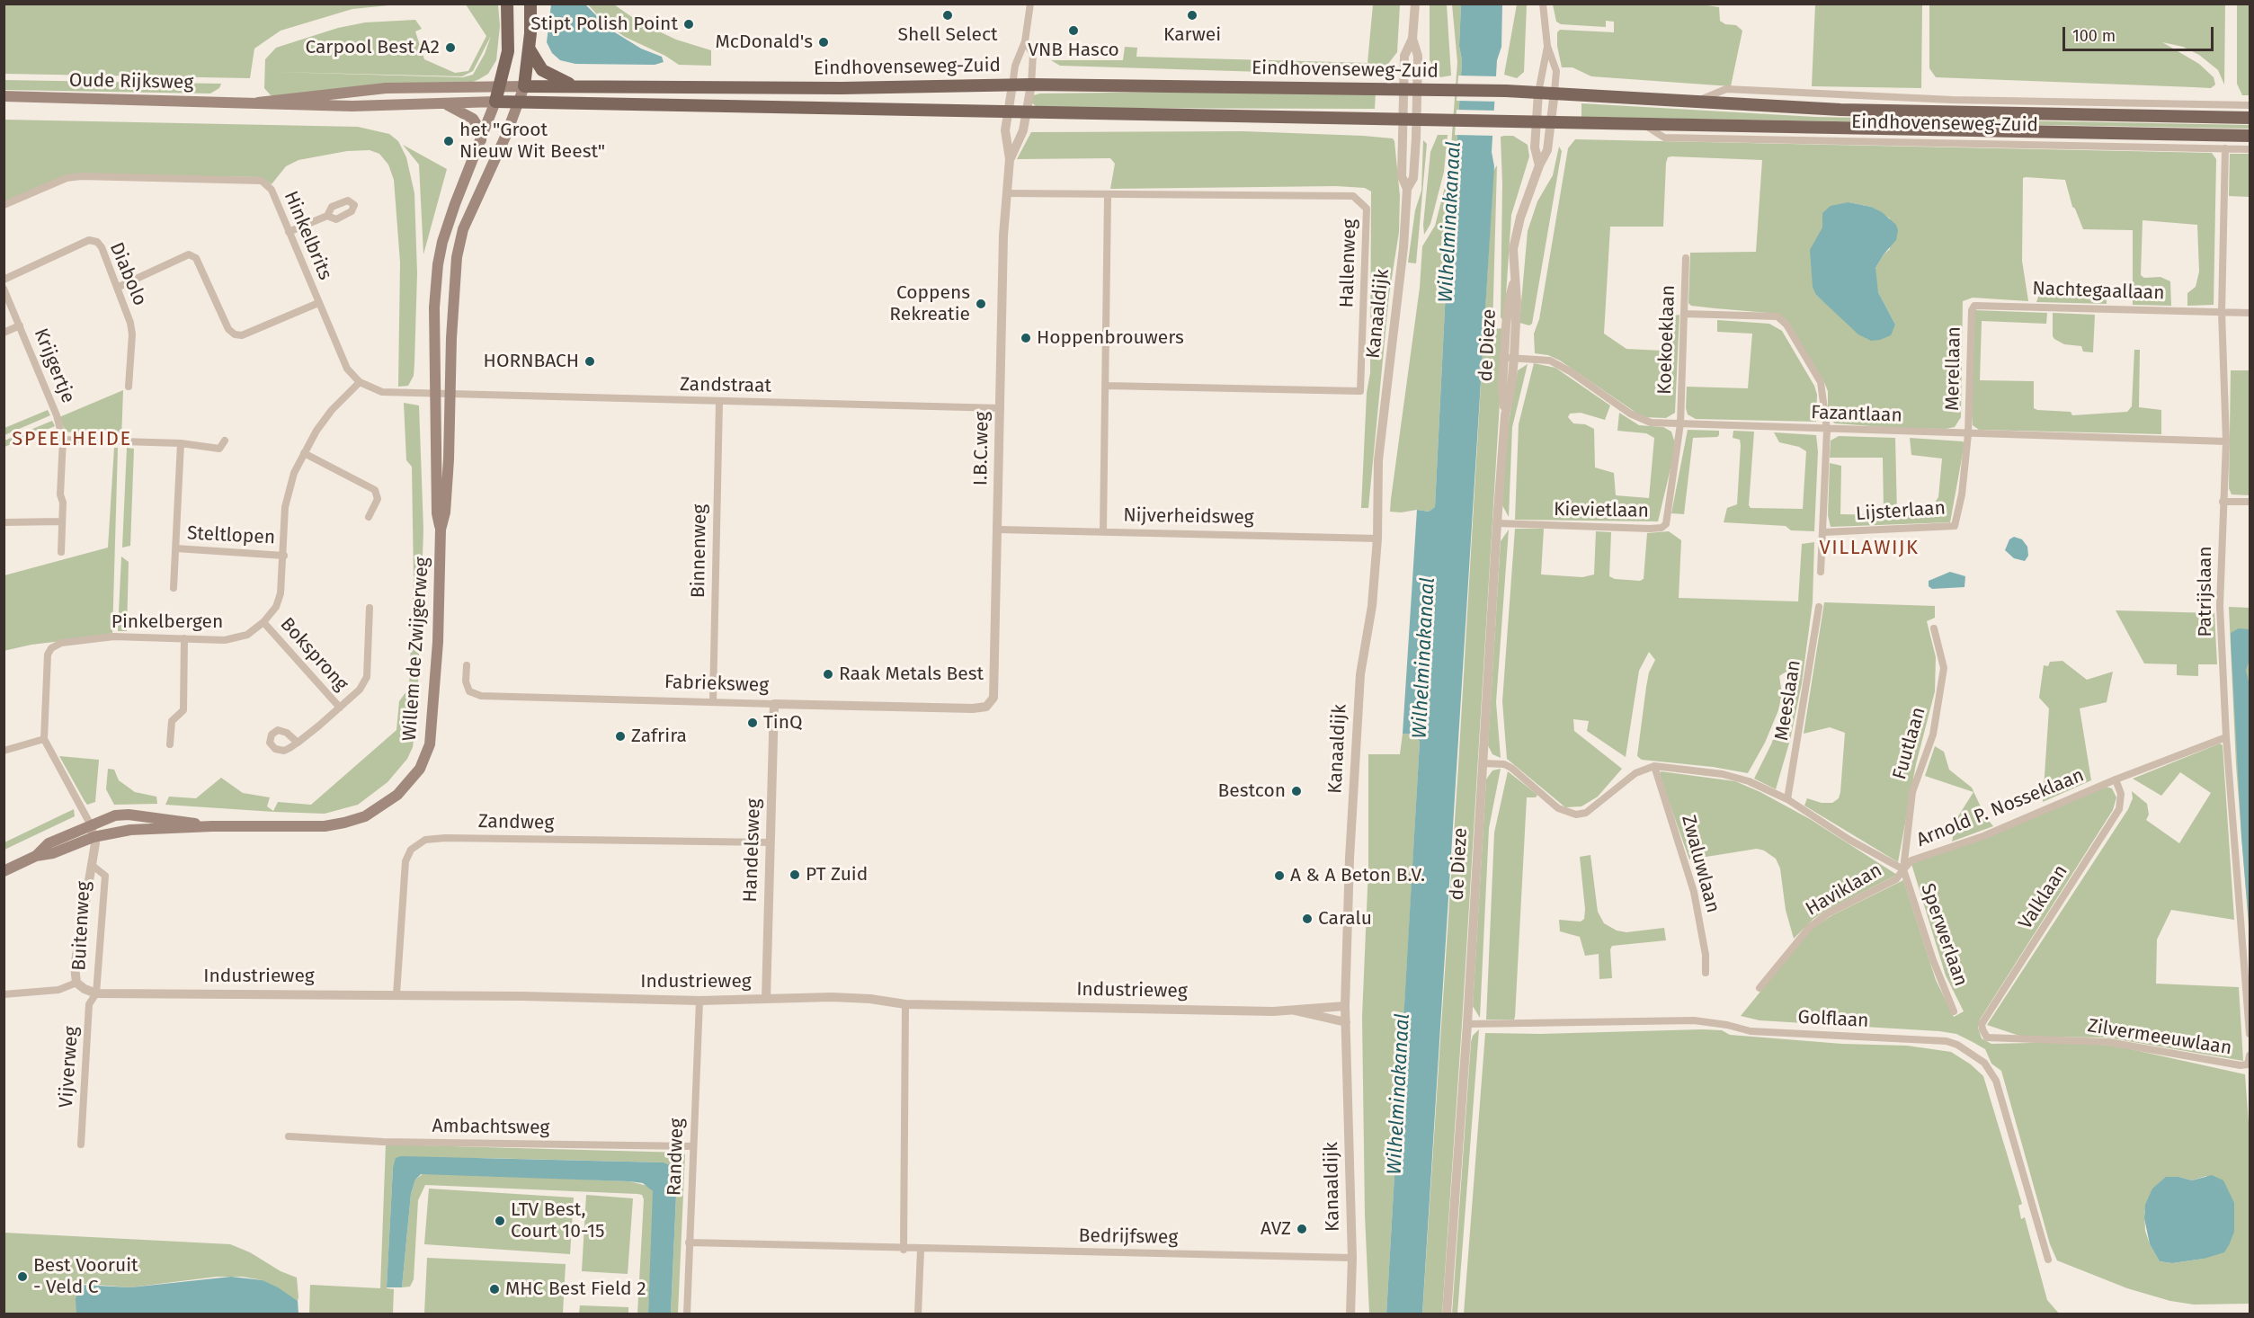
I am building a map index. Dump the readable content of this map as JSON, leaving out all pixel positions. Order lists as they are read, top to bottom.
{
  "streets": {
    "main road": ["Eindhovenseweg-Zuid", "Oude Rijksweg", "Willem de Zwijgerweg"],
    "street": [
      "Hinkelbrits",
      "Hallenweg",
      "Diabolo",
      "Nachtegaallaan",
      "Kanaaldijk",
      "Koekoeklaan",
      "de Dieze",
      "Krijgertje",
      "Merellaan",
      "Zandstraat",
      "Fazantlaan",
      "I.B.C.weg",
      "Kievietlaan",
      "Lijsterlaan",
      "Nijverheidsweg",
      "Steltlopen",
      "Binnenweg",
      "Patrijslaan",
      "Pinkelbergen",
      "Boksprong",
      "Fabrieksweg",
      "Meeslaan",
      "Fuutlaan",
      "Arnold P. Nosseklaan",
      "Zandweg",
      "Handelsweg",
      "Zwaluwlaan",
      "Haviklaan",
      "Valklaan",
      "Buitenweg",
      "Sperwerlaan",
      "Industrieweg",
      "Golflaan",
      "Zilvermeeuwlaan",
      "Vijverweg",
      "Ambachtsweg",
      "Randweg",
      "Bedrijfsweg"
    ]
  },
  "crossings": [
    ["Eindhovenseweg-Zuid", "Oude Rijksweg"],
    ["Eindhovenseweg-Zuid", "Kanaaldijk"],
    ["Eindhovenseweg-Zuid", "de Dieze"],
    ["Eindhovenseweg-Zuid", "I.B.C.weg"],
    ["Eindhovenseweg-Zuid", "Patrijslaan"],
    ["Eindhovenseweg-Zuid", "Willem de Zwijgerweg"],
    ["Oude Rijksweg", "Willem de Zwijgerweg"],
    ["Hinkelbrits", "Pinkelbergen"],
    ["Nachtegaallaan", "Merellaan"],
    ["Nachtegaallaan", "Patrijslaan"],
    ["Kanaaldijk", "Nijverheidsweg"],
    ["Kanaaldijk", "Industrieweg"],
    ["Kanaaldijk", "Bedrijfsweg"],
    ["Koekoeklaan", "Fazantlaan"],
    ["Koekoeklaan", "Kievietlaan"],
    ["de Dieze", "Fazantlaan"],
    ["de Dieze", "Kievietlaan"],
    ["de Dieze", "Golflaan"],
    ["Merellaan", "Fazantlaan"],
    ["Merellaan", "Lijsterlaan"],
    ["Zandstraat", "I.B.C.weg"],
    ["Zandstraat", "Binnenweg"],
    ["Zandstraat", "Willem de Zwijgerweg"],
    ["Fazantlaan", "Kievietlaan"],
    ["Fazantlaan", "Lijsterlaan"],
    ["Fazantlaan", "Patrijslaan"],
    ["I.B.C.weg", "Nijverheidsweg"],
    ["I.B.C.weg", "Fabrieksweg"],
    ["Steltlopen", "Pinkelbergen"],
    ["Binnenweg", "Fabrieksweg"],
    ["Patrijslaan", "Arnold P. Nosseklaan"],
    ["Pinkelbergen", "Boksprong"],
    ["Willem de Zwijgerweg", "Buitenweg"],
    ["Fabrieksweg", "Handelsweg"],
    ["Meeslaan", "Arnold P. Nosseklaan"],
    ["Fuutlaan", "Arnold P. Nosseklaan"],
    ["Fuutlaan", "Haviklaan"],
    ["Fuutlaan", "Sperwerlaan"],
    ["Arnold P. Nosseklaan", "Zwaluwlaan"],
    ["Arnold P. Nosseklaan", "Haviklaan"],
    ["Arnold P. Nosseklaan", "Valklaan"],
    ["Arnold P. Nosseklaan", "Sperwerlaan"],
    ["Zandweg", "Handelsweg"],
    ["Zandweg", "Industrieweg"],
    ["Handelsweg", "Industrieweg"],
    ["Haviklaan", "Sperwerlaan"],
    ["Valklaan", "Zilvermeeuwlaan"],
    ["Buitenweg", "Industrieweg"],
    ["Buitenweg", "Vijverweg"],
    ["Industrieweg", "Vijverweg"],
    ["Industrieweg", "Randweg"],
    ["Ambachtsweg", "Randweg"],
    ["Randweg", "Bedrijfsweg"]
  ],
  "districts": ["SPEELHEIDE", "VILLAWIJK"],
  "water": ["Wilhelminakanaal"],
  "places": [
    "Shell Select",
    "Karwei",
    "Stipt Polish Point",
    "VNB Hasco",
    "McDonald's",
    "Carpool Best A2",
    "het \"Groot Nieuw Wit Beest\"",
    "Coppens Rekreatie",
    "Hoppenbrouwers",
    "HORNBACH",
    "Raak Metals Best",
    "TinQ",
    "Zafrira",
    "Bestcon",
    "PT Zuid",
    "A & A Beton B.V.",
    "Caralu",
    "LTV Best, Court 10-15",
    "AVZ",
    "Best Vooruit - Veld C",
    "MHC Best Field 2"
  ],
  "scale_bar": "100 m"
}
